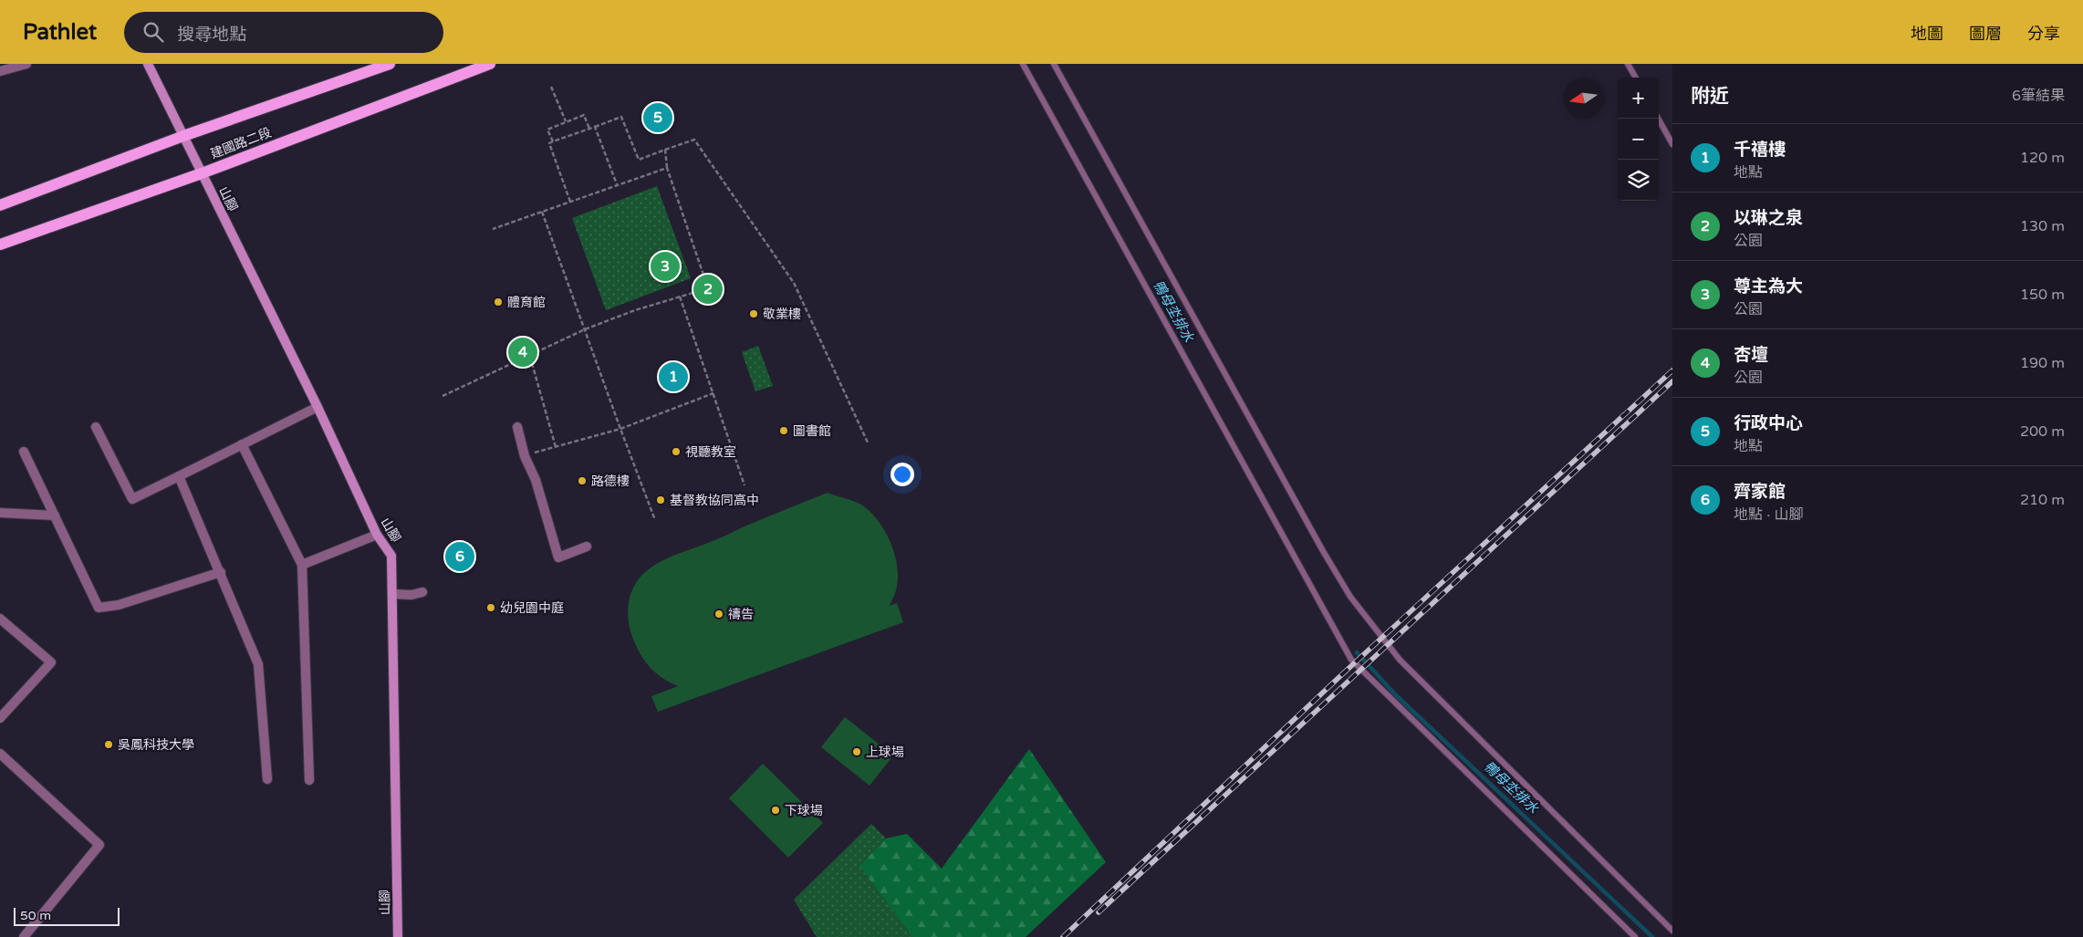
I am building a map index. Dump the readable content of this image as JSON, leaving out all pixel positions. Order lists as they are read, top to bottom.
{
  "streets": {
    "main road": ["建國路二段"],
    "street": ["山腳"]
  },
  "crossings": [
    ["建國路二段", "山腳"]
  ],
  "water": ["鴨母坔排水"],
  "places": [
    "體育館",
    "敬業樓",
    "圖書館",
    "視聽教室",
    "路德樓",
    "基督教協同高中",
    "幼兒園中庭",
    "禱告",
    "吳鳳科技大學",
    "上球場",
    "下球場"
  ],
  "scale_bar": "50 m",
  "north": "left",
  "page": {
    "header": "Pathlet",
    "search": "搜尋地點",
    "nav": ["地圖", "圖層", "分享"],
    "heading": ["附近", "6筆結果"],
    "map_buttons": ["+", "−"],
    "pins": [
      "5",
      "3",
      "2",
      "4",
      "1",
      "6"
    ],
    "list": [
      {
        "mark": "1",
        "name": "千禧樓",
        "note": "地點",
        "value": "120 m"
      },
      {
        "mark": "2",
        "name": "以琳之泉",
        "note": "公園",
        "value": "130 m"
      },
      {
        "mark": "3",
        "name": "尊主為大",
        "note": "公園",
        "value": "150 m"
      },
      {
        "mark": "4",
        "name": "杏壇",
        "note": "公園",
        "value": "190 m"
      },
      {
        "mark": "5",
        "name": "行政中心",
        "note": "地點",
        "value": "200 m"
      },
      {
        "mark": "6",
        "name": "齊家館",
        "note": "地點 · 山腳",
        "value": "210 m"
      }
    ],
    "scale": "50 m"
  }
}
